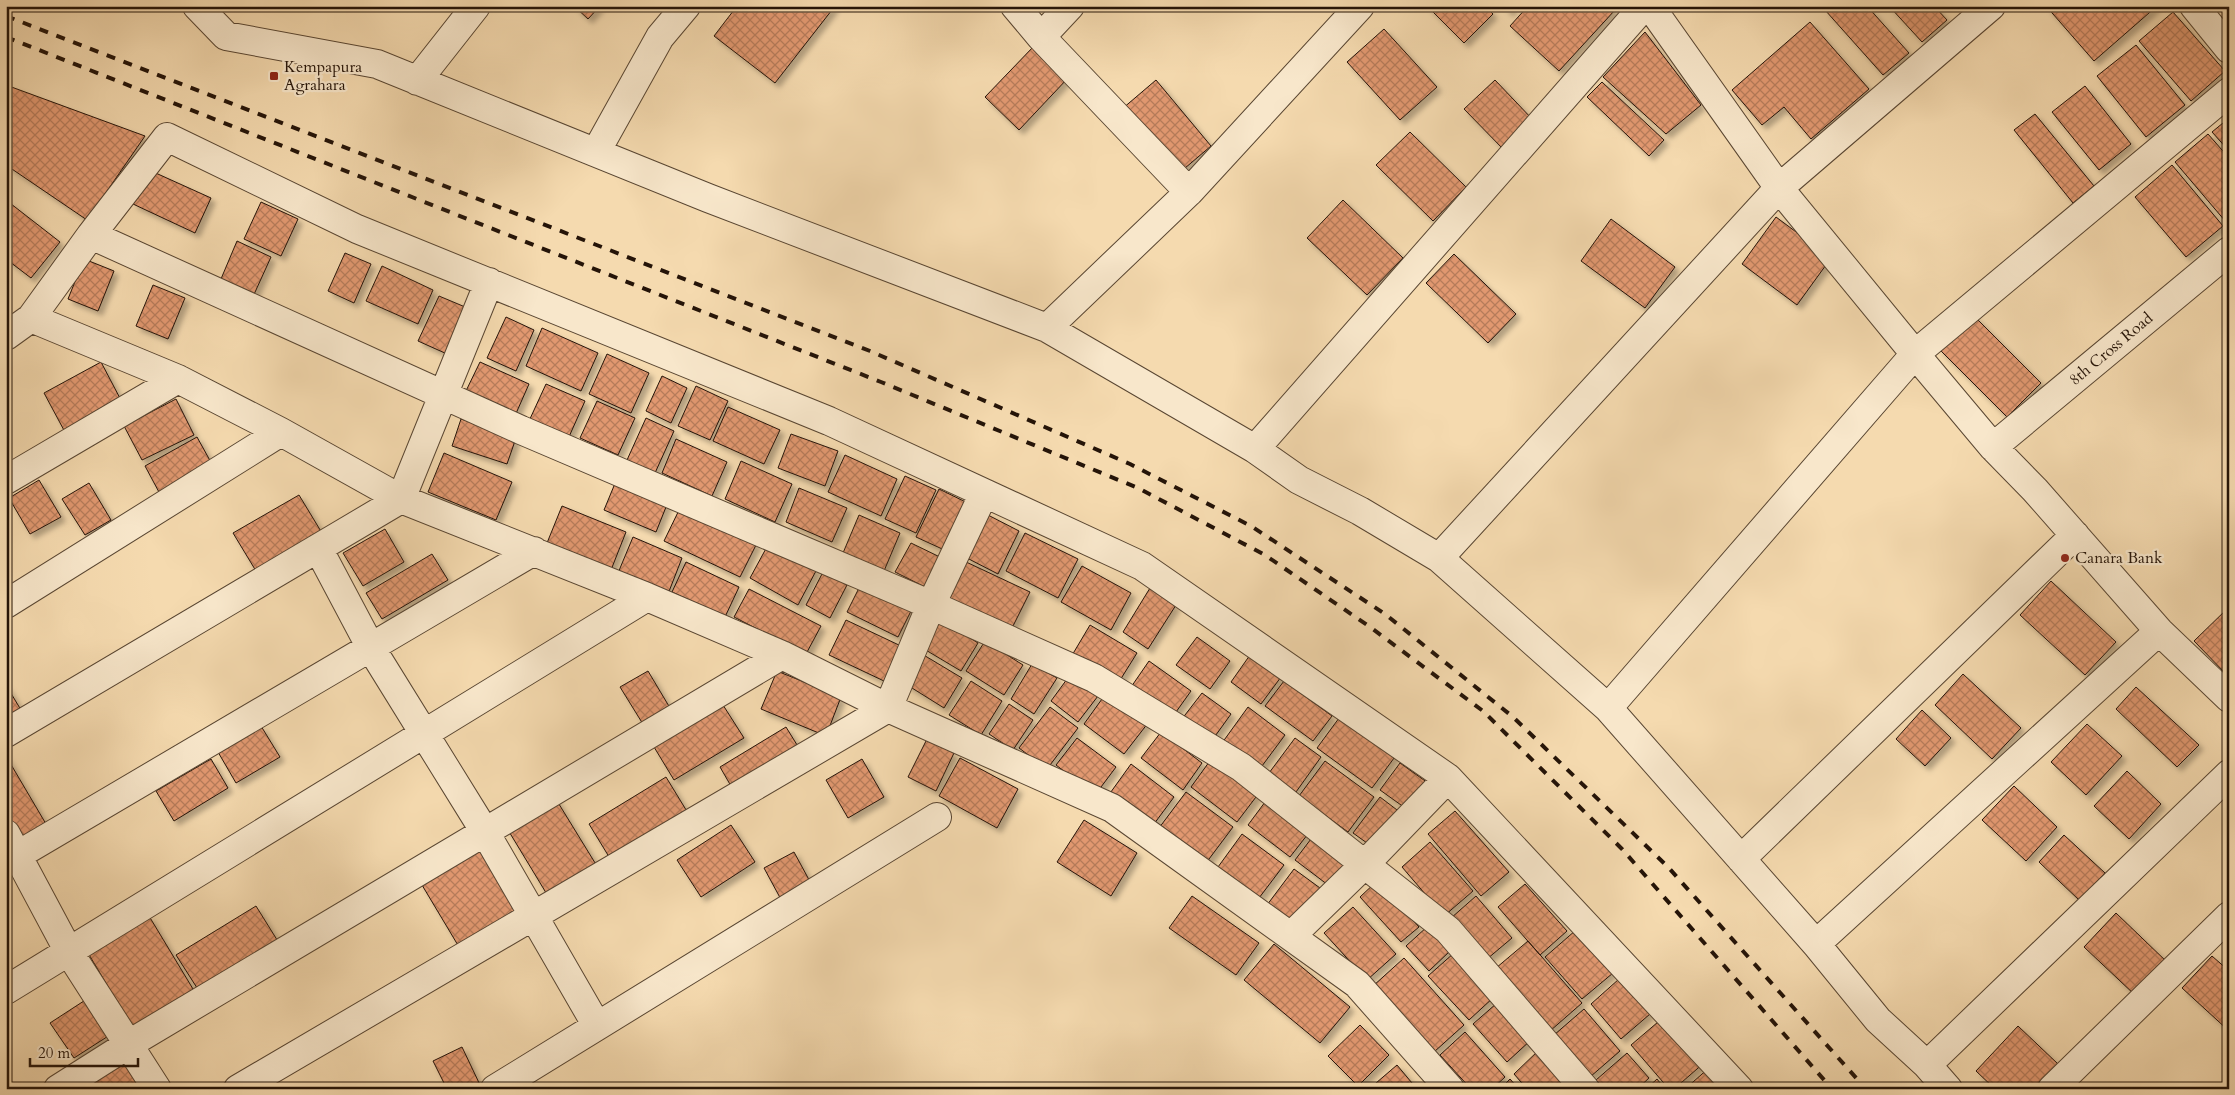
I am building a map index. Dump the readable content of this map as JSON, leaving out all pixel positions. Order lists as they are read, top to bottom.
{
  "streets": {
    "street": ["8th Cross Road"]
  },
  "places": {
    "transit": ["Kempapura Agrahara"],
    "other": ["Canara Bank"]
  },
  "scale_bar": "20 m"
}
